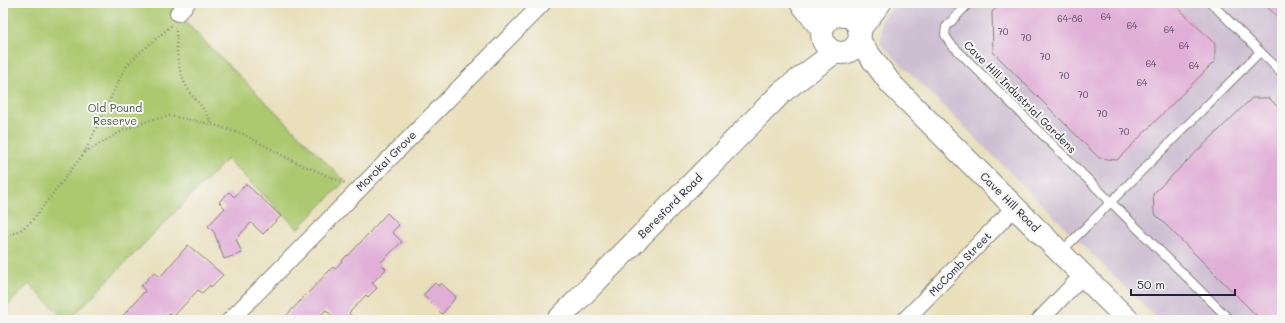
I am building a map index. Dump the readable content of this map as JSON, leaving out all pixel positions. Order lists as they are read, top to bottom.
{
  "streets": {
    "main road": ["Cave Hill Road", "Beresford Road"],
    "street": ["Morokai Grove", "McComb Street"],
    "lane": ["Cave Hill Industrial Gardens"]
  },
  "crossings": [
    ["Cave Hill Road", "Beresford Road"],
    ["Cave Hill Road", "McComb Street"]
  ],
  "parks": ["Old Pound Reserve"],
  "house_numbers": [
    "64",
    "64-86",
    "64",
    "64",
    "70",
    "70",
    "64",
    "70",
    "64",
    "64",
    "70",
    "64",
    "70",
    "70",
    "70"
  ],
  "scale_bar": "50 m"
}
